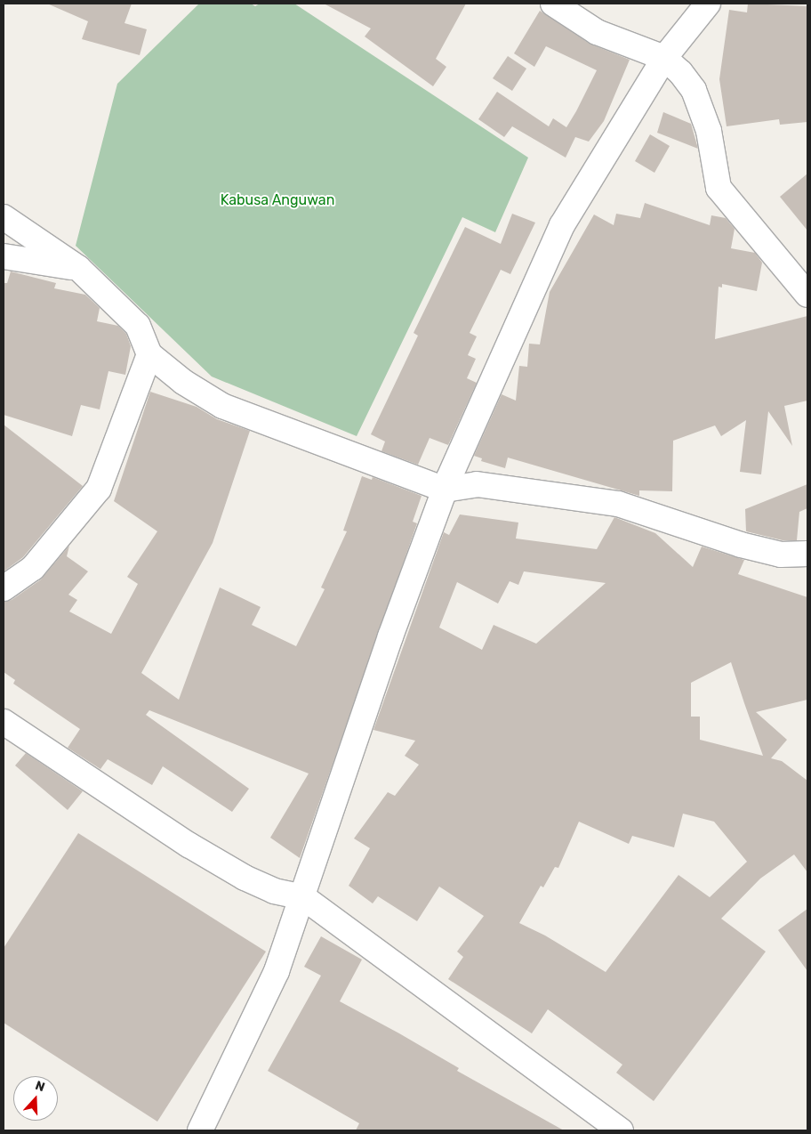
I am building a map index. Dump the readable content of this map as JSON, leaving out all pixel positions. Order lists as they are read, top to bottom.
{
  "parks": ["Kabusa Anguwan"],
  "north": "top"
}
